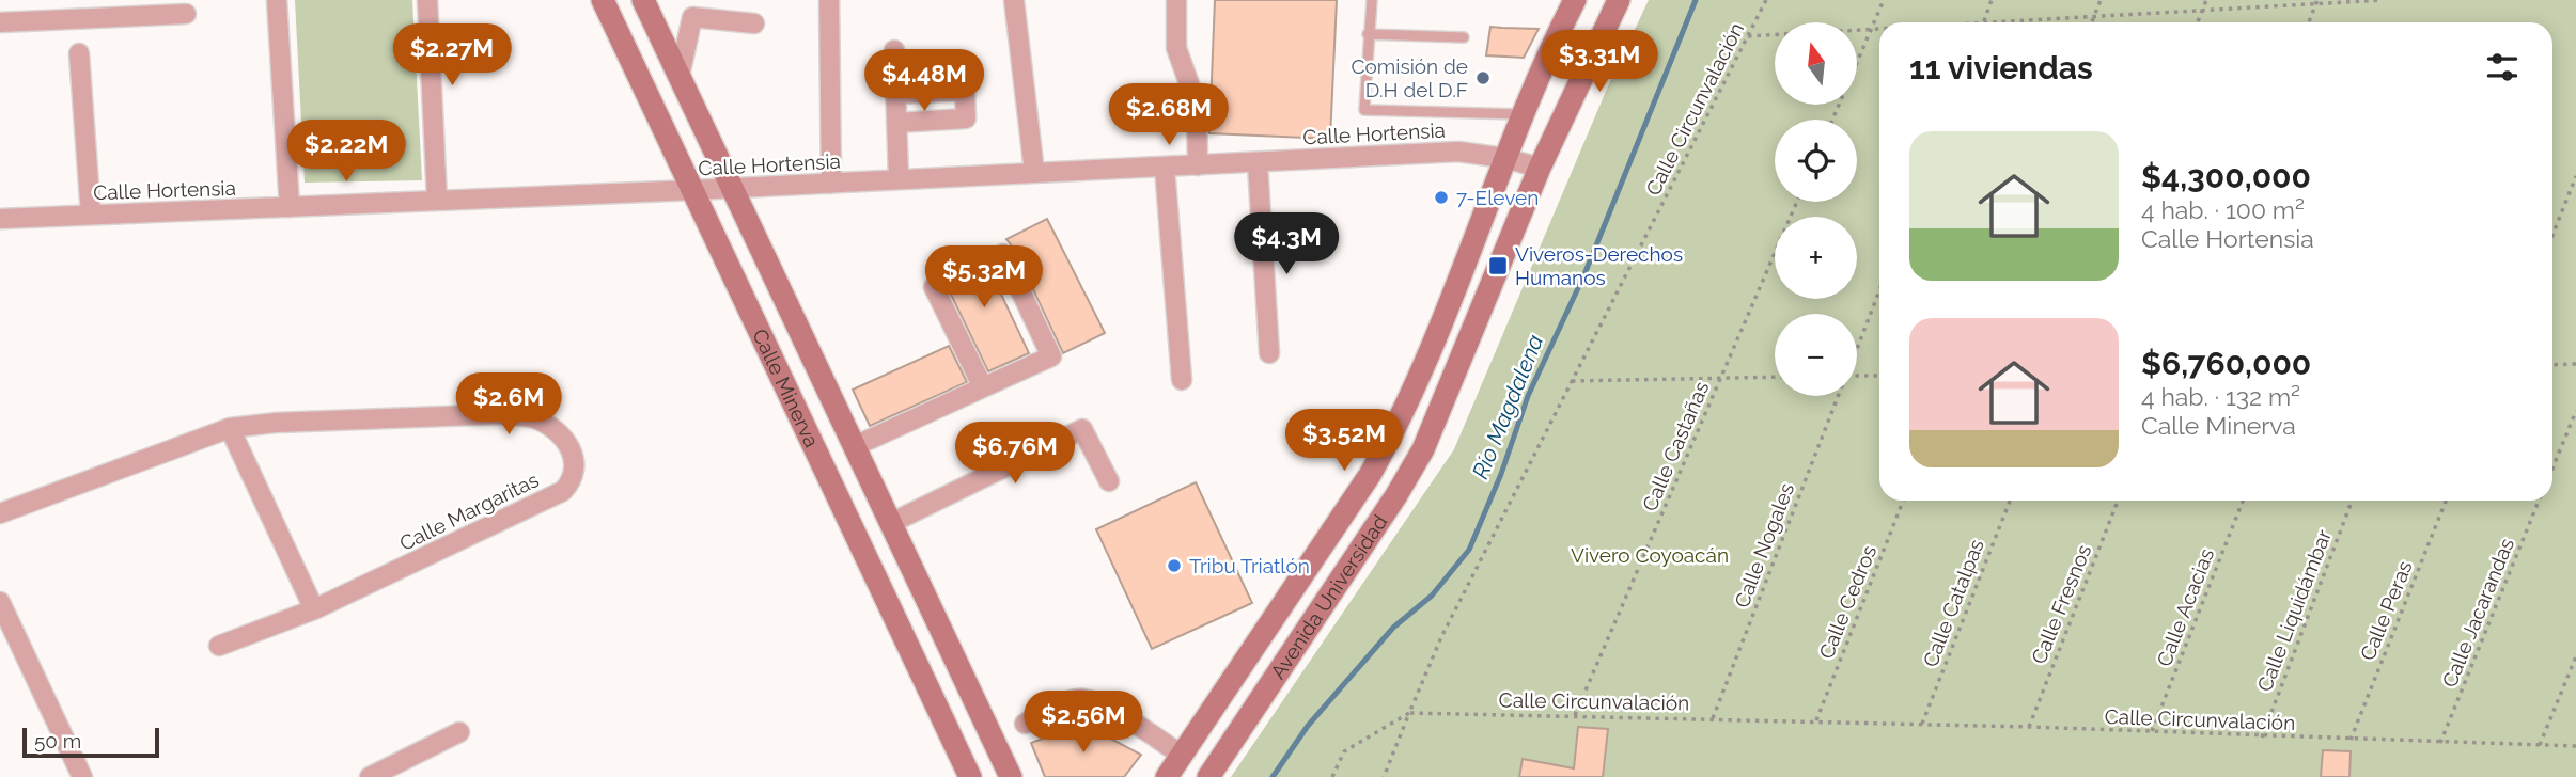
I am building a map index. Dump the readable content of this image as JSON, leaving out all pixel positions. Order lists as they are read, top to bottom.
{
  "streets": {
    "main road": ["Calle Minerva", "Avenida Universidad"],
    "street": ["Calle Hortensia", "Calle Margaritas"],
    "path": [
      "Calle Circunvalación",
      "Calle Castañas",
      "Calle Nogales",
      "Calle Cedros",
      "Calle Catalpas",
      "Calle Fresnos",
      "Calle Acacias",
      "Calle Liquidámbar",
      "Calle Peras",
      "Calle Jacarandas"
    ]
  },
  "crossings": [
    ["Calle Circunvalación", "Calle Castañas"],
    ["Calle Circunvalación", "Calle Nogales"],
    ["Calle Circunvalación", "Calle Cedros"],
    ["Calle Circunvalación", "Calle Catalpas"],
    ["Calle Circunvalación", "Calle Fresnos"],
    ["Calle Circunvalación", "Calle Acacias"],
    ["Calle Circunvalación", "Calle Liquidámbar"],
    ["Calle Circunvalación", "Calle Peras"],
    ["Calle Circunvalación", "Calle Jacarandas"],
    ["Calle Hortensia", "Calle Minerva"],
    ["Calle Hortensia", "Avenida Universidad"]
  ],
  "water": ["Río Magdalena"],
  "parks": ["Vivero Coyoacán"],
  "places": {
    "other": ["Comisión de D.H del D.F", "7-Eleven", "Tribu Triatlón"],
    "transit": ["Viveros-Derechos Humanos"]
  },
  "scale_bar": "50 m",
  "north": "top",
  "page": {
    "map_buttons": ["+", "−"],
    "heading": "11 viviendas",
    "price": [
      "$2.27M",
      "$3.31M",
      "$4.48M",
      "$2.68M",
      "$2.22M",
      "$4.3M",
      "$5.32M",
      "$2.6M",
      "$3.52M",
      "$6.76M",
      "$2.56M"
    ],
    "list": [
      {
        "name": "$4,300,000",
        "note": "4 hab. · 100 m² · Calle Hortensia"
      },
      {
        "name": "$6,760,000",
        "note": "4 hab. · 132 m² · Calle Minerva"
      }
    ],
    "scale": "50 m"
  }
}
